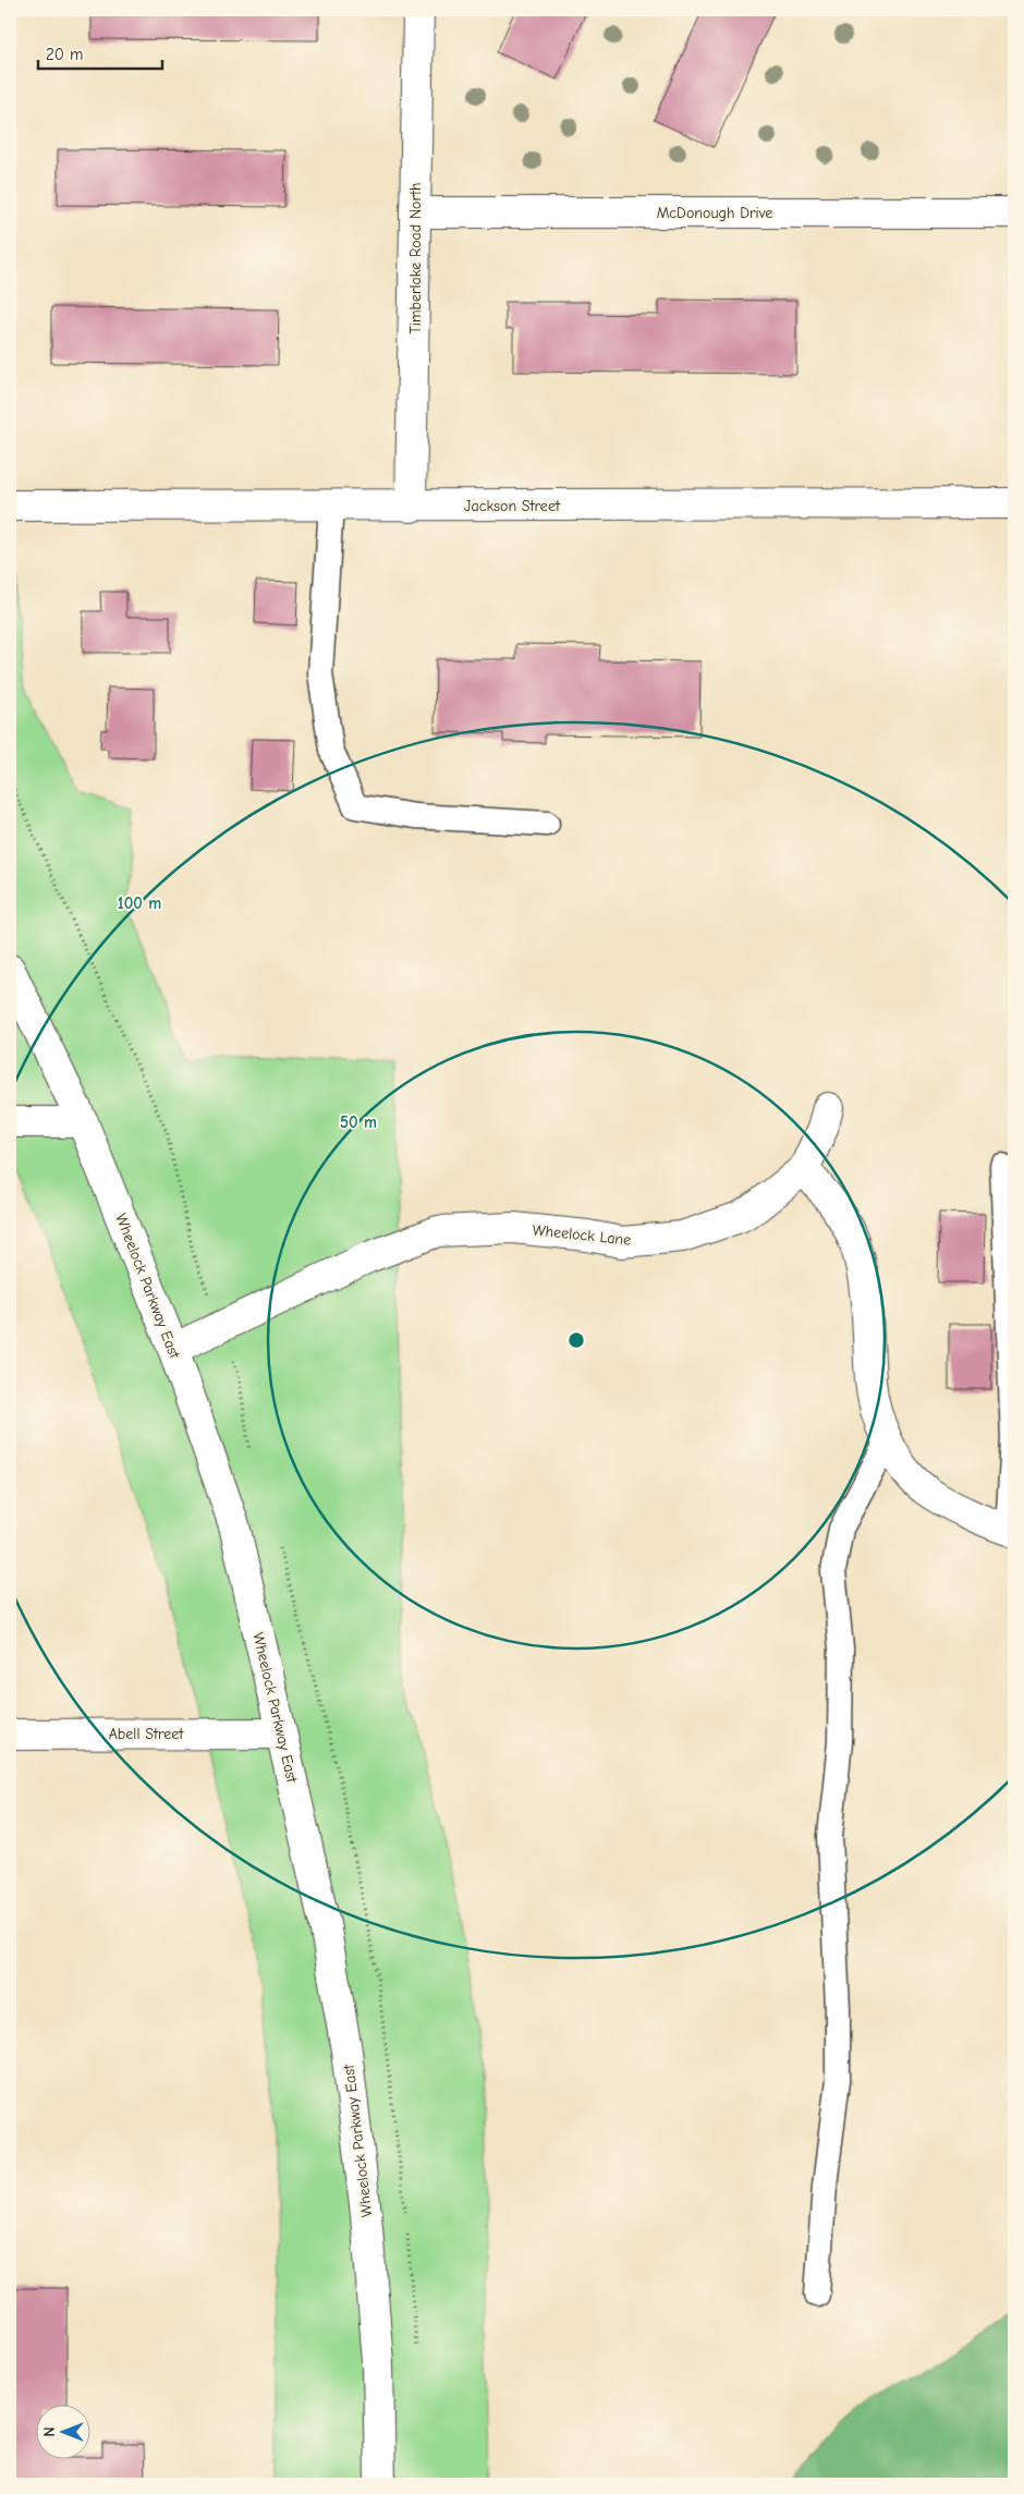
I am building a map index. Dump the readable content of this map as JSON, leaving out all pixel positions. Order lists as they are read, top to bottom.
{
  "streets": {
    "street": [
      "McDonough Drive",
      "Timberlake Road North",
      "Jackson Street",
      "Wheelock Lane",
      "Wheelock Parkway East",
      "Abell Street"
    ]
  },
  "crossings": [
    ["McDonough Drive", "Timberlake Road North"],
    ["Timberlake Road North", "Jackson Street"],
    ["Wheelock Lane", "Wheelock Parkway East"],
    ["Wheelock Parkway East", "Abell Street"]
  ],
  "scale_bar": "20 m",
  "north": "left",
  "rings": ["100 m", "50 m"]
}
